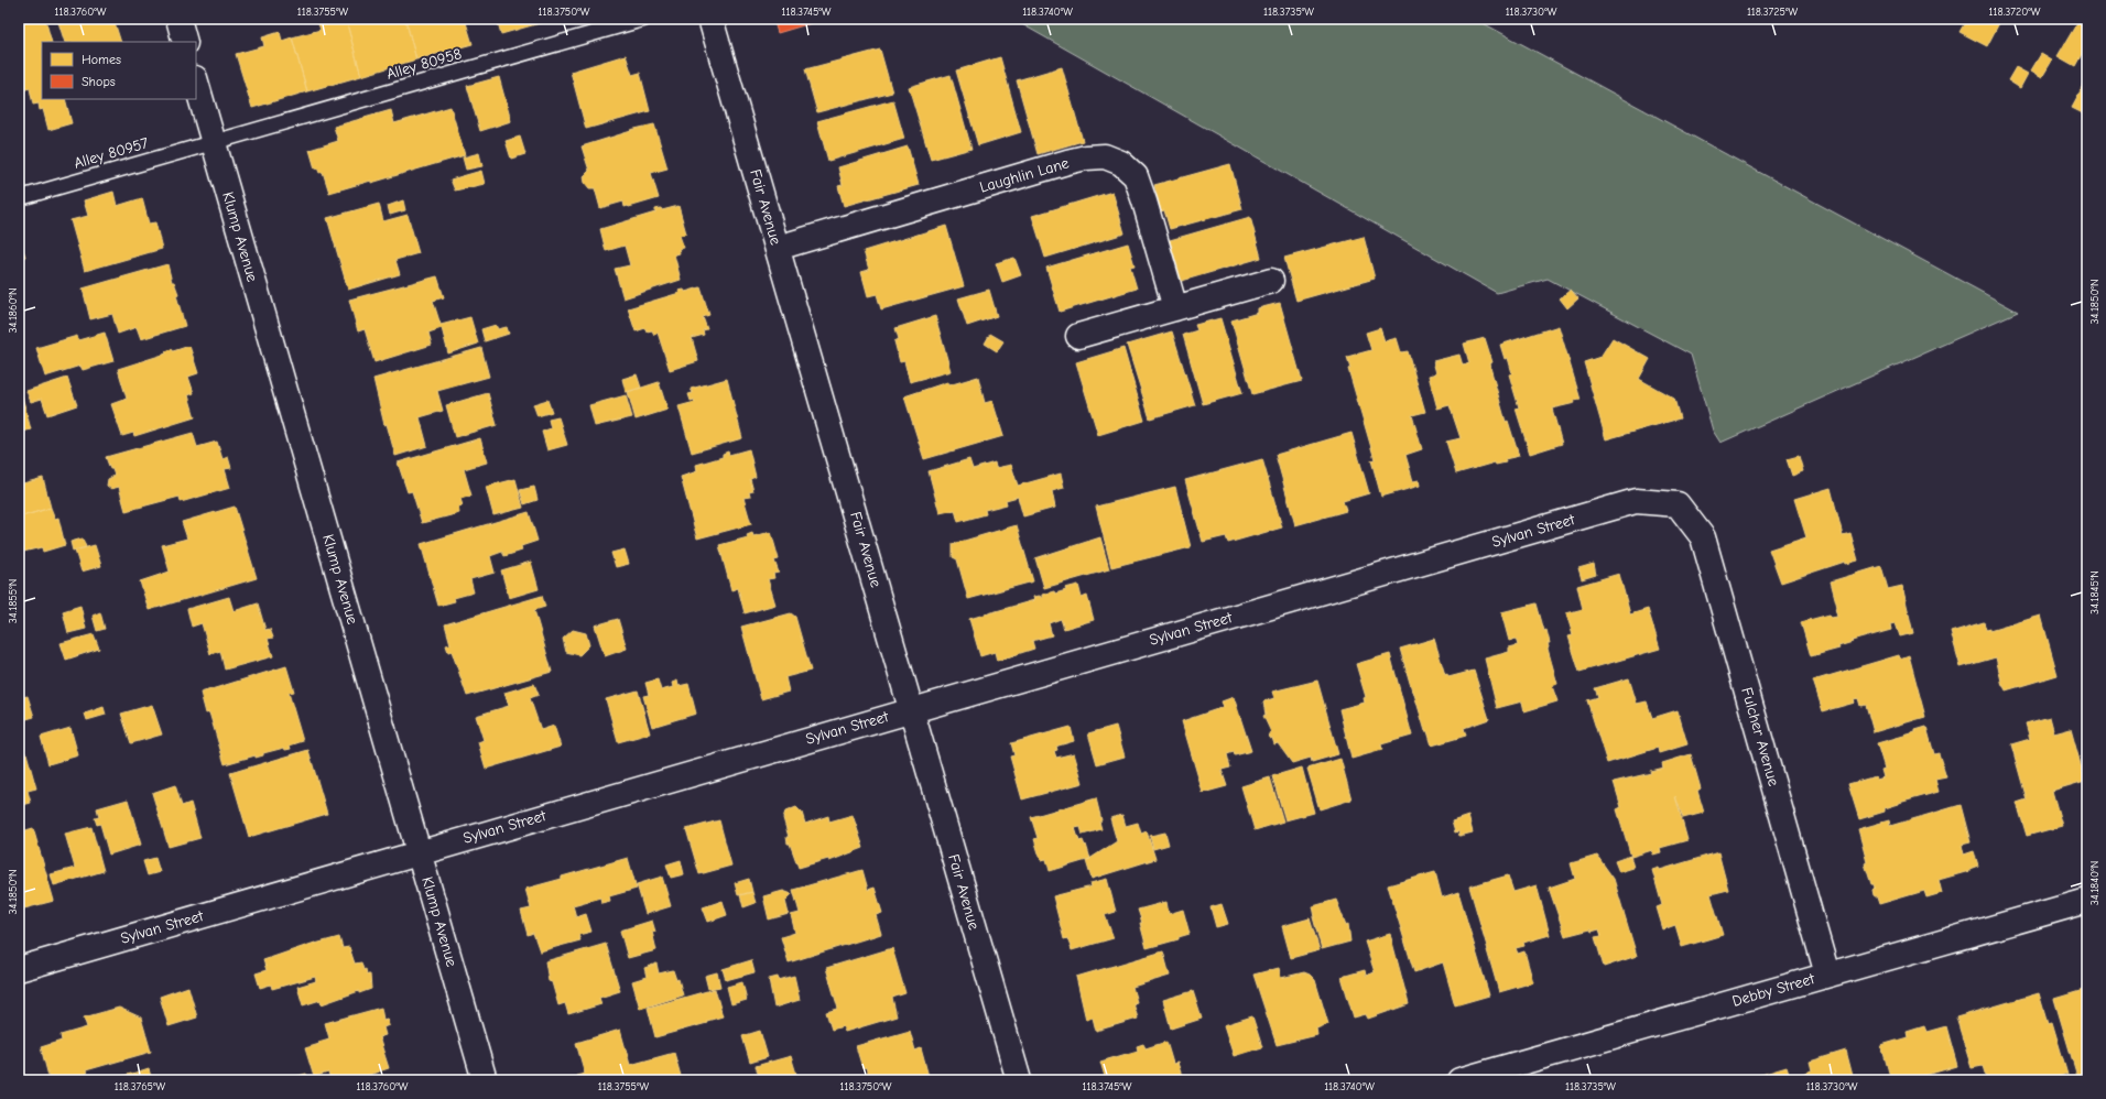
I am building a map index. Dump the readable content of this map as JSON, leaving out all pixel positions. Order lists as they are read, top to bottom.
{
  "streets": {
    "street": [
      "Laughlin Lane",
      "Fair Avenue",
      "Klump Avenue",
      "Sylvan Street",
      "Fulcher Avenue",
      "Debby Street"
    ],
    "lane": ["Alley 80958", "Alley 80957"]
  },
  "crossings": [
    ["Alley 80958", "Alley 80957"],
    ["Alley 80958", "Klump Avenue"],
    ["Alley 80957", "Klump Avenue"],
    ["Laughlin Lane", "Fair Avenue"],
    ["Fair Avenue", "Sylvan Street"],
    ["Klump Avenue", "Sylvan Street"],
    ["Sylvan Street", "Fulcher Avenue"],
    ["Fulcher Avenue", "Debby Street"]
  ],
  "legend": ["Homes", "Shops"],
  "coordinates": [
    "118.3760°W",
    "118.3755°W",
    "118.3750°W",
    "118.3745°W",
    "118.3740°W",
    "118.3735°W",
    "118.3730°W",
    "118.3725°W",
    "118.3720°W",
    "34.1850°N",
    "34.1860°N",
    "34.1845°N",
    "34.1855°N",
    "34.1840°N",
    "118.3765°W"
  ]
}
